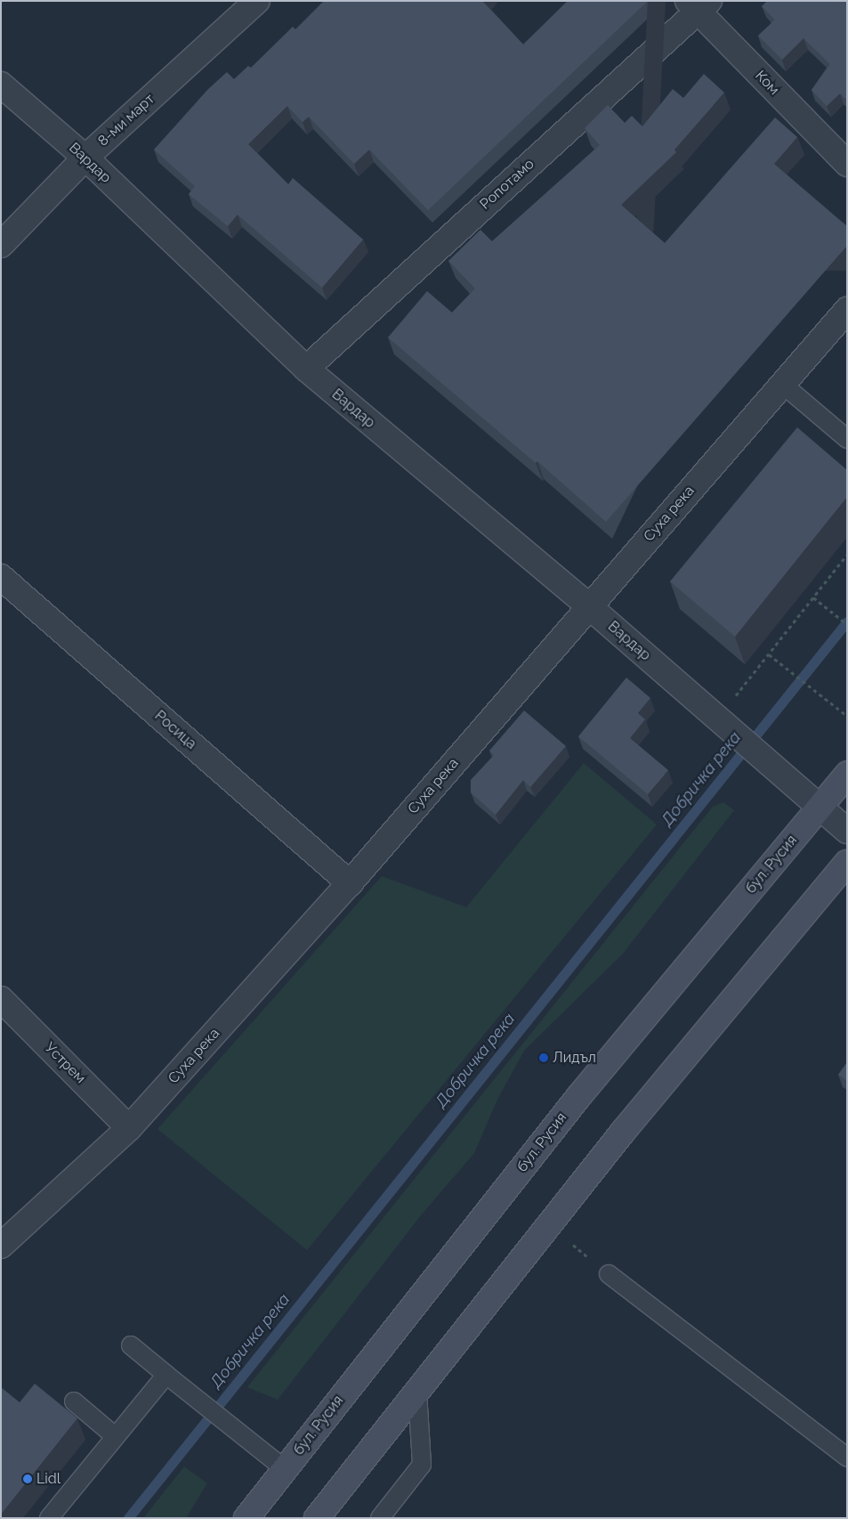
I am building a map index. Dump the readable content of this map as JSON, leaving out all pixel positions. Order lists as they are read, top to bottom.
{
  "streets": {
    "main road": ["бул. Русия"],
    "street": [
      "Ком",
      "8-ми март",
      "Вардар",
      "Ропотамо",
      "Суха река",
      "Росица",
      "Устрем"
    ]
  },
  "crossings": [
    ["Ком", "Ропотамо"],
    ["8-ми март", "Вардар"],
    ["Вардар", "Ропотамо"],
    ["Вардар", "Суха река"],
    ["Вардар", "бул. Русия"],
    ["Суха река", "Росица"],
    ["Суха река", "Устрем"]
  ],
  "water": ["Добричка река"],
  "places": ["Лидъл", "Lidl"]
}
